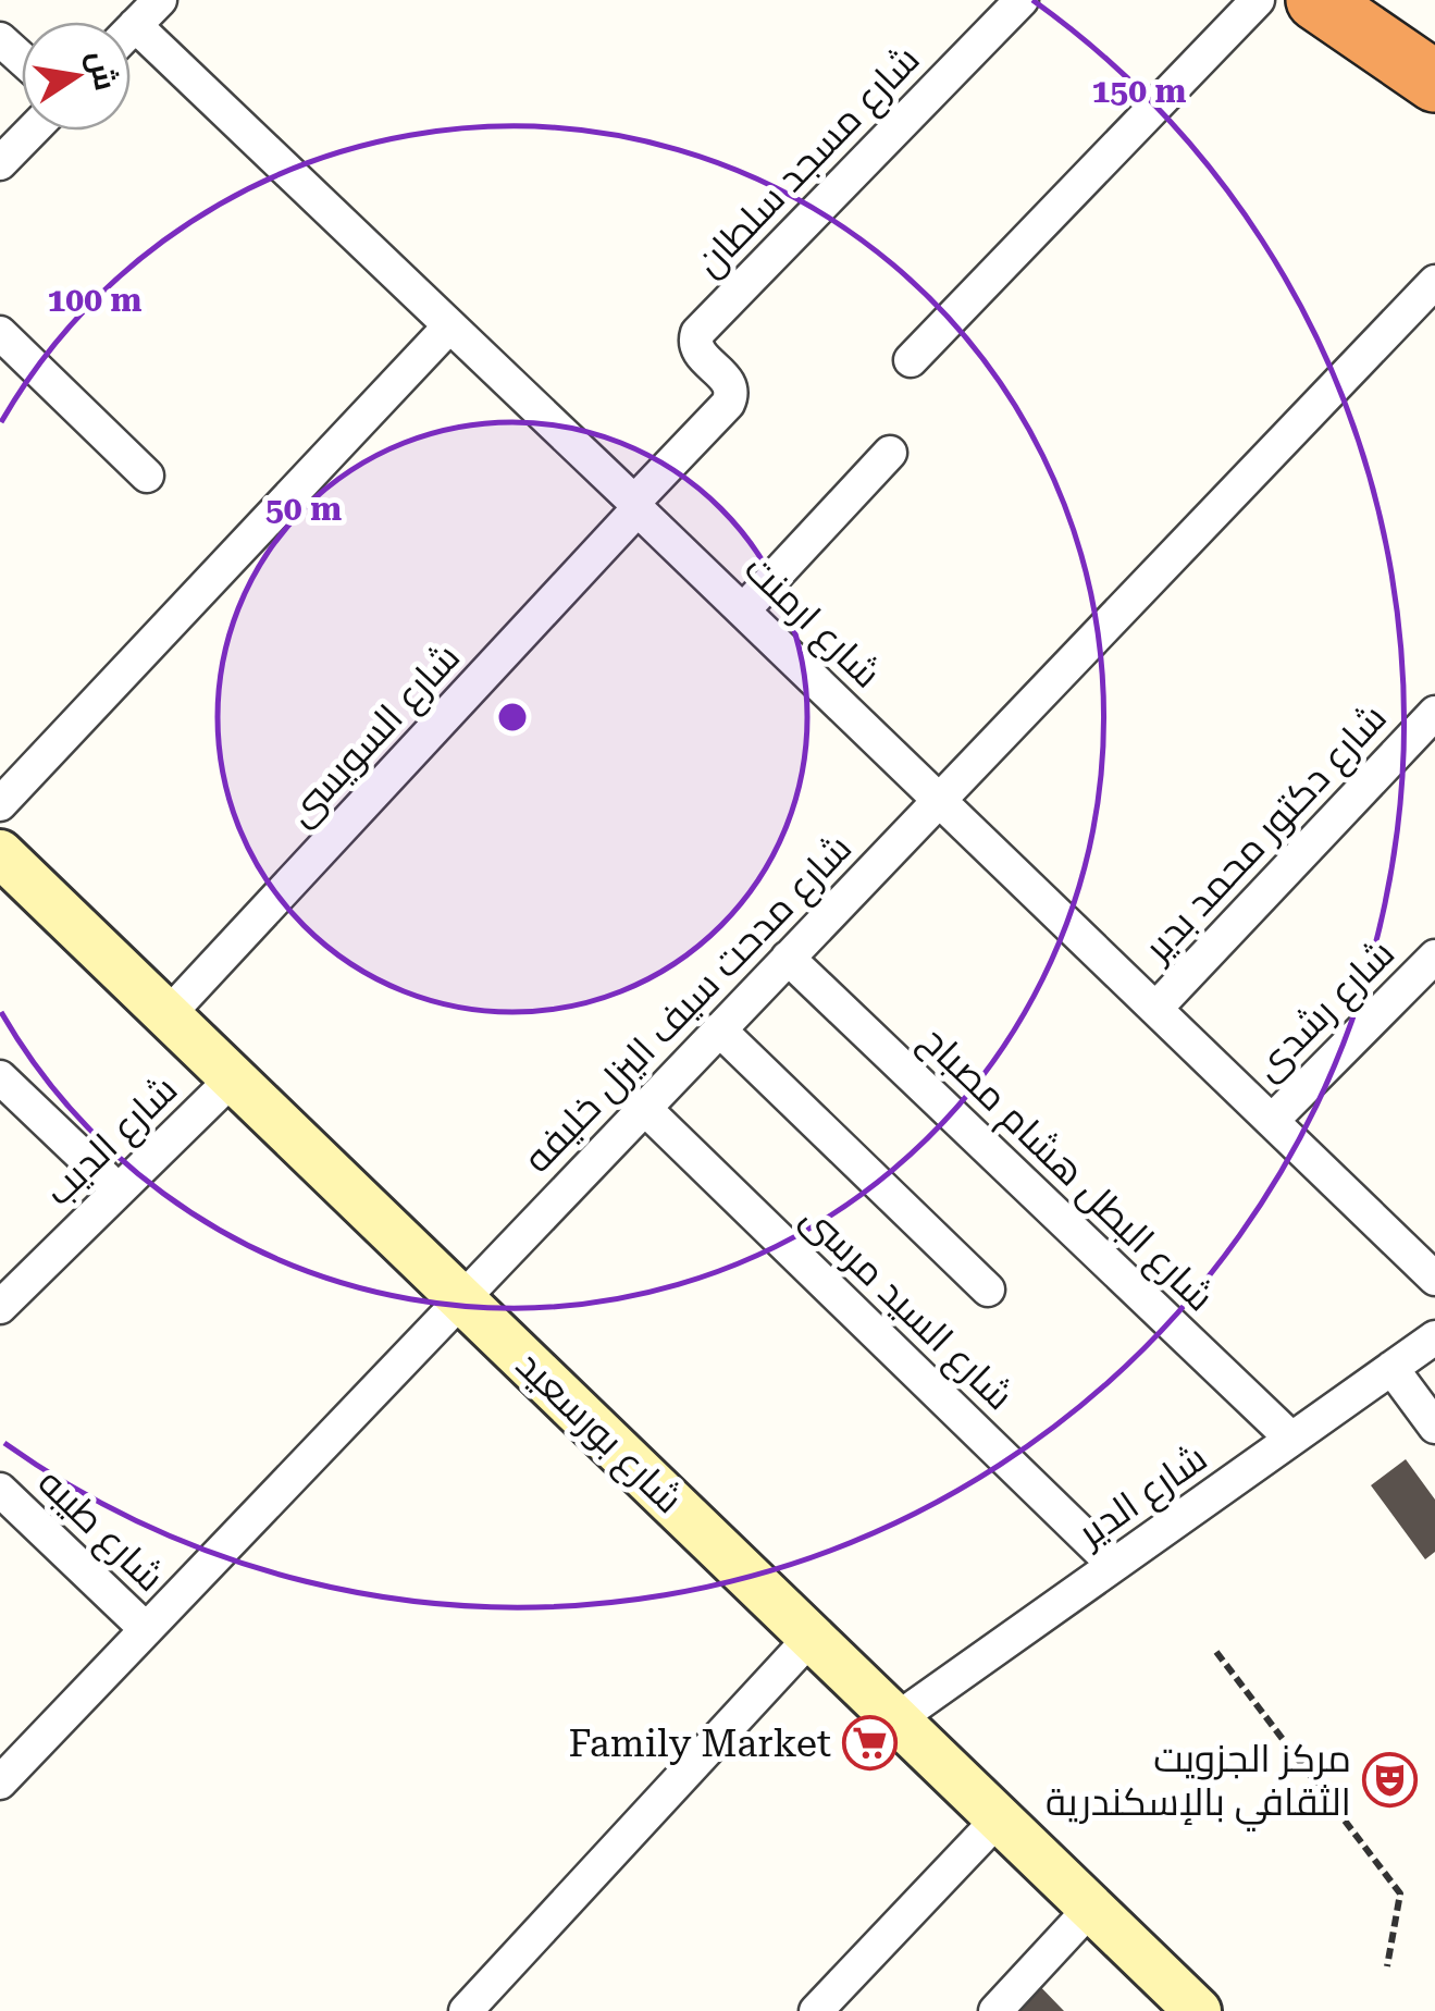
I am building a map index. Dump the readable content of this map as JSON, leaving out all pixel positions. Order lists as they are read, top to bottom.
{
  "streets": {
    "main road": ["شارع بورسعيد"],
    "street": [
      "شارع مسجد سلطان",
      "شارع ارمنت",
      "شارع السويسى",
      "شارع دكتور محمد بدير",
      "شارع مدحت سيف اليزل خليفه",
      "شارع رشدى",
      "شارع الديب",
      "شارع البطل هشام مصباح",
      "شارع السيد مرسى",
      "شارع الدير",
      "شارع طيبه"
    ]
  },
  "crossings": [
    ["شارع مسجد سلطان", "شارع السويسى"],
    ["شارع ارمنت", "شارع السويسى"],
    ["شارع ارمنت", "شارع دكتور محمد بدير"],
    ["شارع ارمنت", "شارع مدحت سيف اليزل خليفه"],
    ["شارع ارمنت", "شارع رشدى"],
    ["شارع السويسى", "شارع بورسعيد"],
    ["شارع مدحت سيف اليزل خليفه", "شارع البطل هشام مصباح"],
    ["شارع مدحت سيف اليزل خليفه", "شارع السيد مرسى"],
    ["شارع مدحت سيف اليزل خليفه", "شارع بورسعيد"],
    ["شارع مدحت سيف اليزل خليفه", "شارع طيبه"],
    ["شارع الديب", "شارع بورسعيد"],
    ["شارع البطل هشام مصباح", "شارع الدير"],
    ["شارع السيد مرسى", "شارع الدير"],
    ["شارع بورسعيد", "شارع الدير"]
  ],
  "places": {
    "supermarket": ["Family Market"],
    "theatre": ["مركز الجزويت الثقافي بالإسكندرية"]
  },
  "north": "right",
  "rings": ["150 m", "100 m", "50 m"]
}
